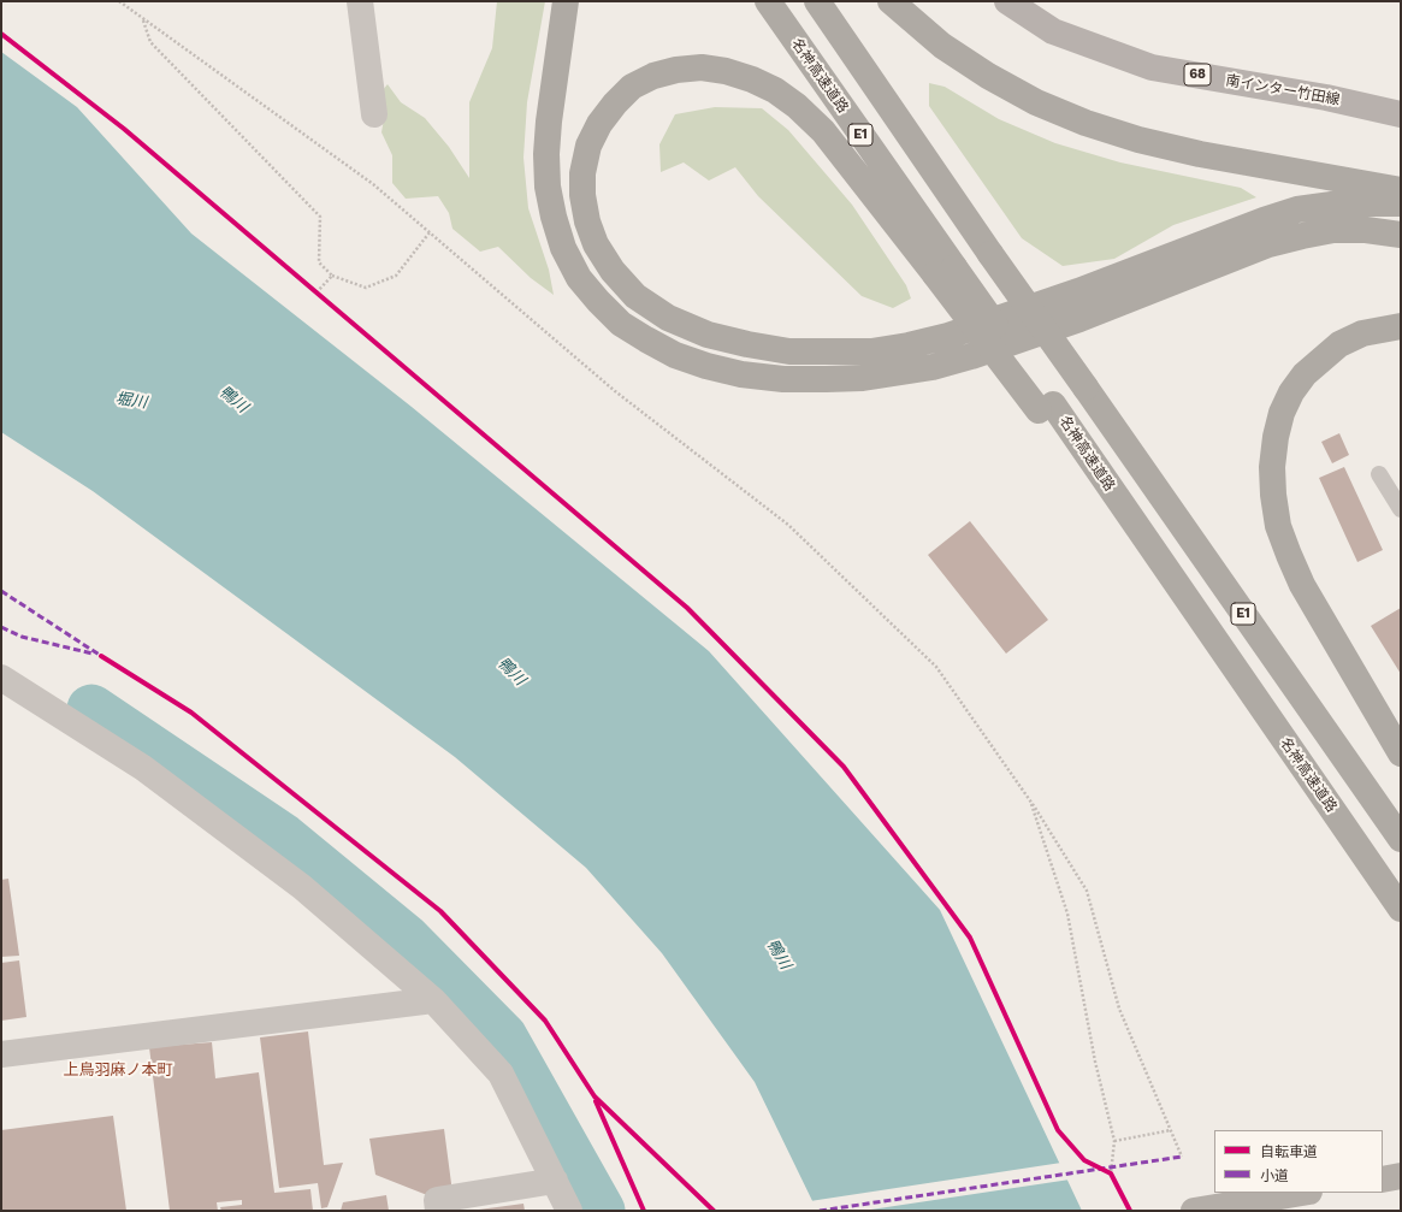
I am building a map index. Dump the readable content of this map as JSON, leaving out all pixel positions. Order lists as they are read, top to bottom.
{
  "streets": {
    "highway": ["名神高速道路", "E1"],
    "main road": ["68", "南インター竹田線"]
  },
  "districts": ["上鳥羽麻ノ本町"],
  "water": ["鴨川", "堀川"],
  "legend": ["自転車道", "小道"]
}
